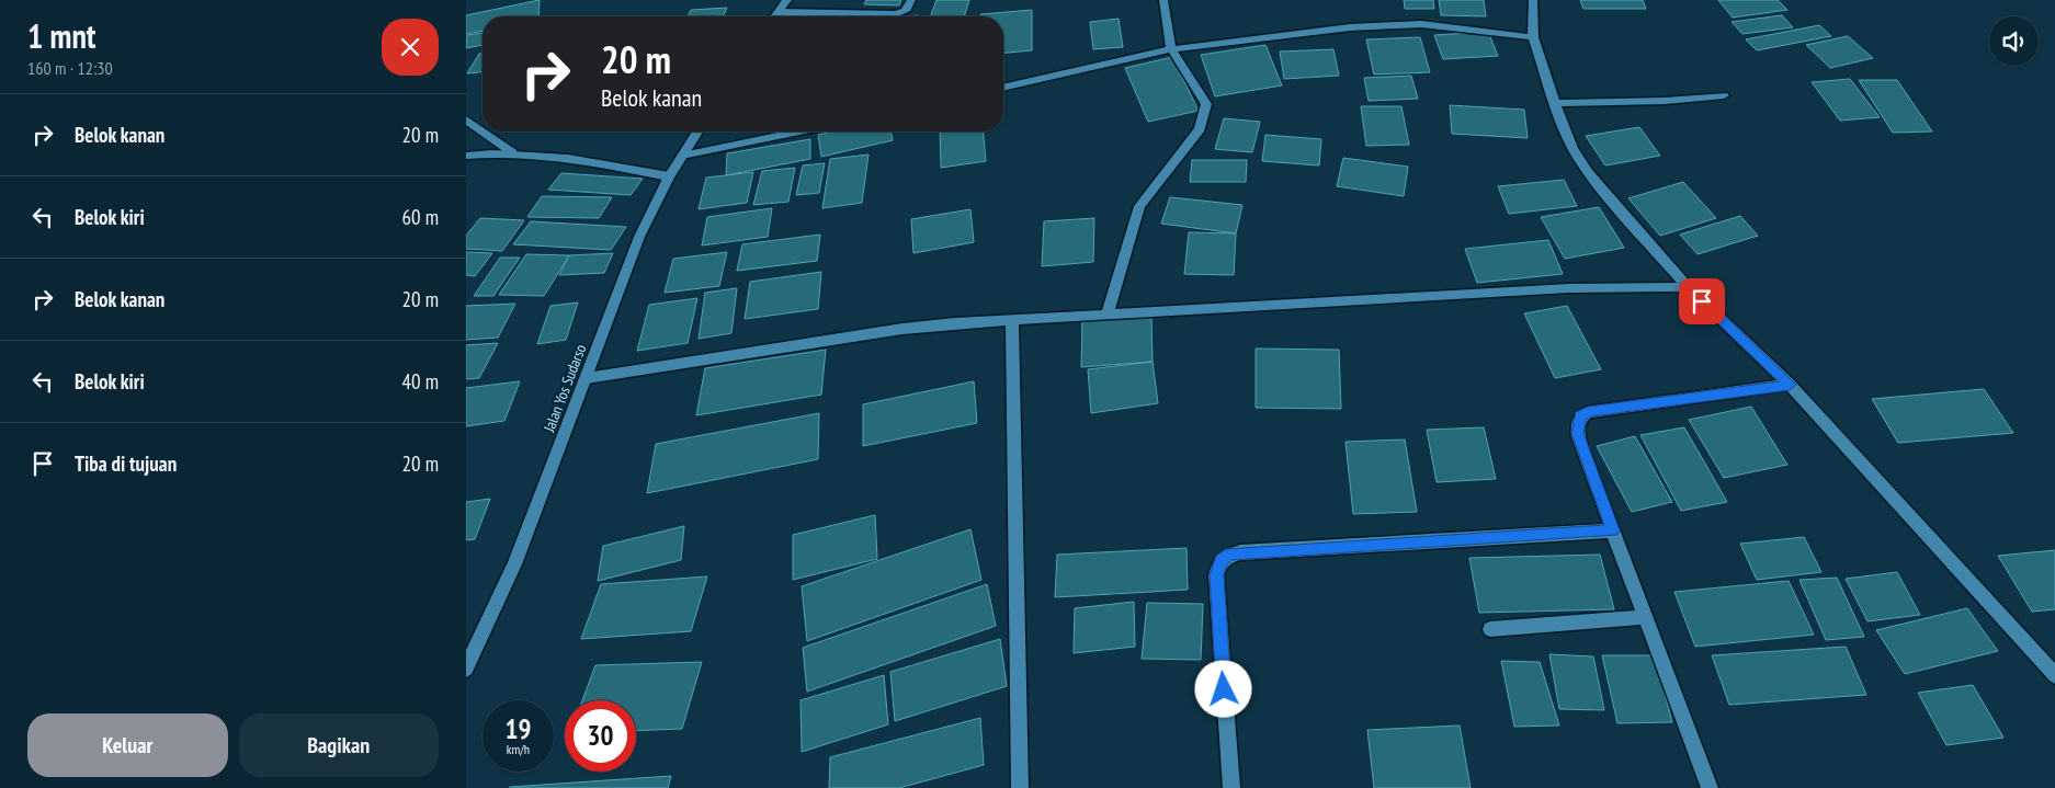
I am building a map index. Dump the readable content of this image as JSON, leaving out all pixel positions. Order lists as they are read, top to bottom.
{
  "streets": {
    "street": ["Jalan Yos Sudarso"]
  },
  "page": {
    "heading": ["1 mnt", "160 m · 12:30"],
    "turn": ["20 m", "Belok kanan"],
    "list": [
      {
        "name": "Belok kanan",
        "value": "20 m"
      },
      {
        "name": "Belok kiri",
        "value": "60 m"
      },
      {
        "name": "Belok kanan",
        "value": "20 m"
      },
      {
        "name": "Belok kiri",
        "value": "40 m"
      },
      {
        "name": "Tiba di tujuan",
        "value": "20 m"
      }
    ],
    "speed": "19 km/h",
    "limit": "30",
    "buttons": ["Keluar", "Bagikan"]
  }
}
